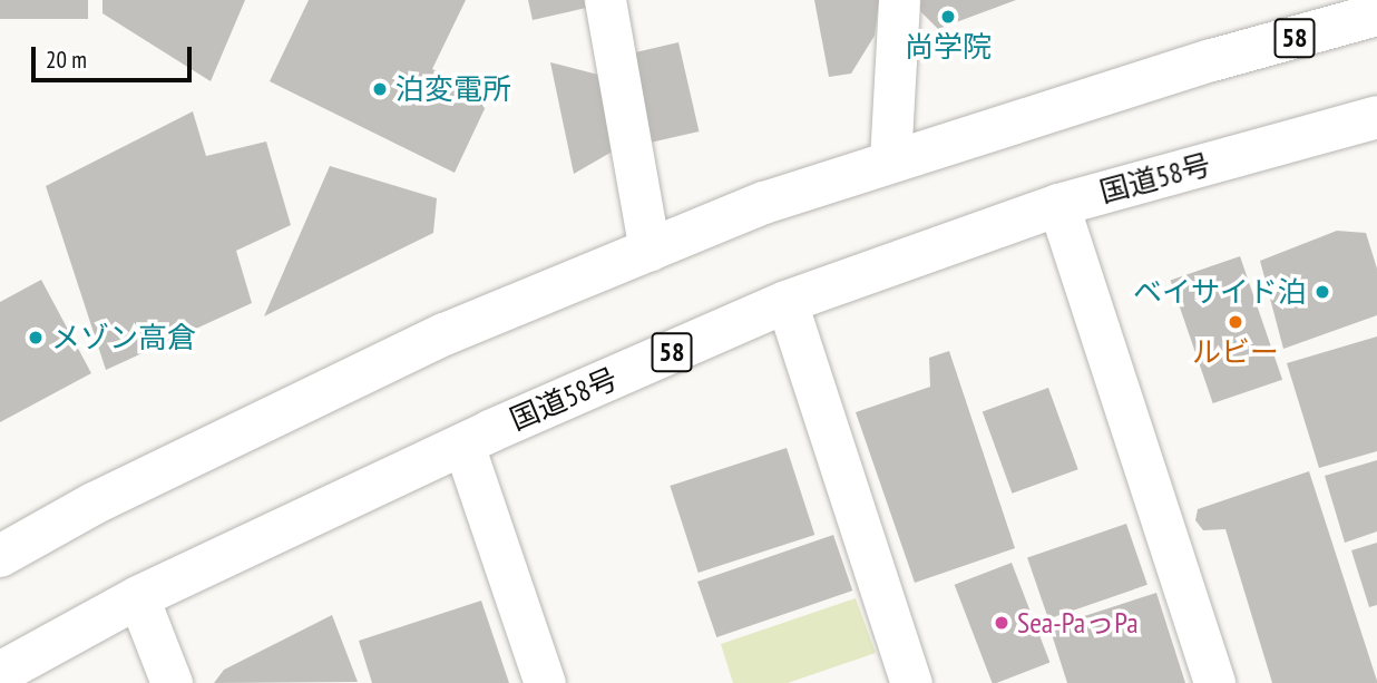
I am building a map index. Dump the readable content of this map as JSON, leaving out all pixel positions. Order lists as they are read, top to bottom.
{
  "streets": {
    "highway": ["58", "国道58号"]
  },
  "places": [
    "尚学院",
    "泊変電所",
    "ベイサイド泊",
    "ルビー",
    "メゾン高倉",
    "Sea-PaっPa"
  ],
  "scale_bar": "20 m"
}
